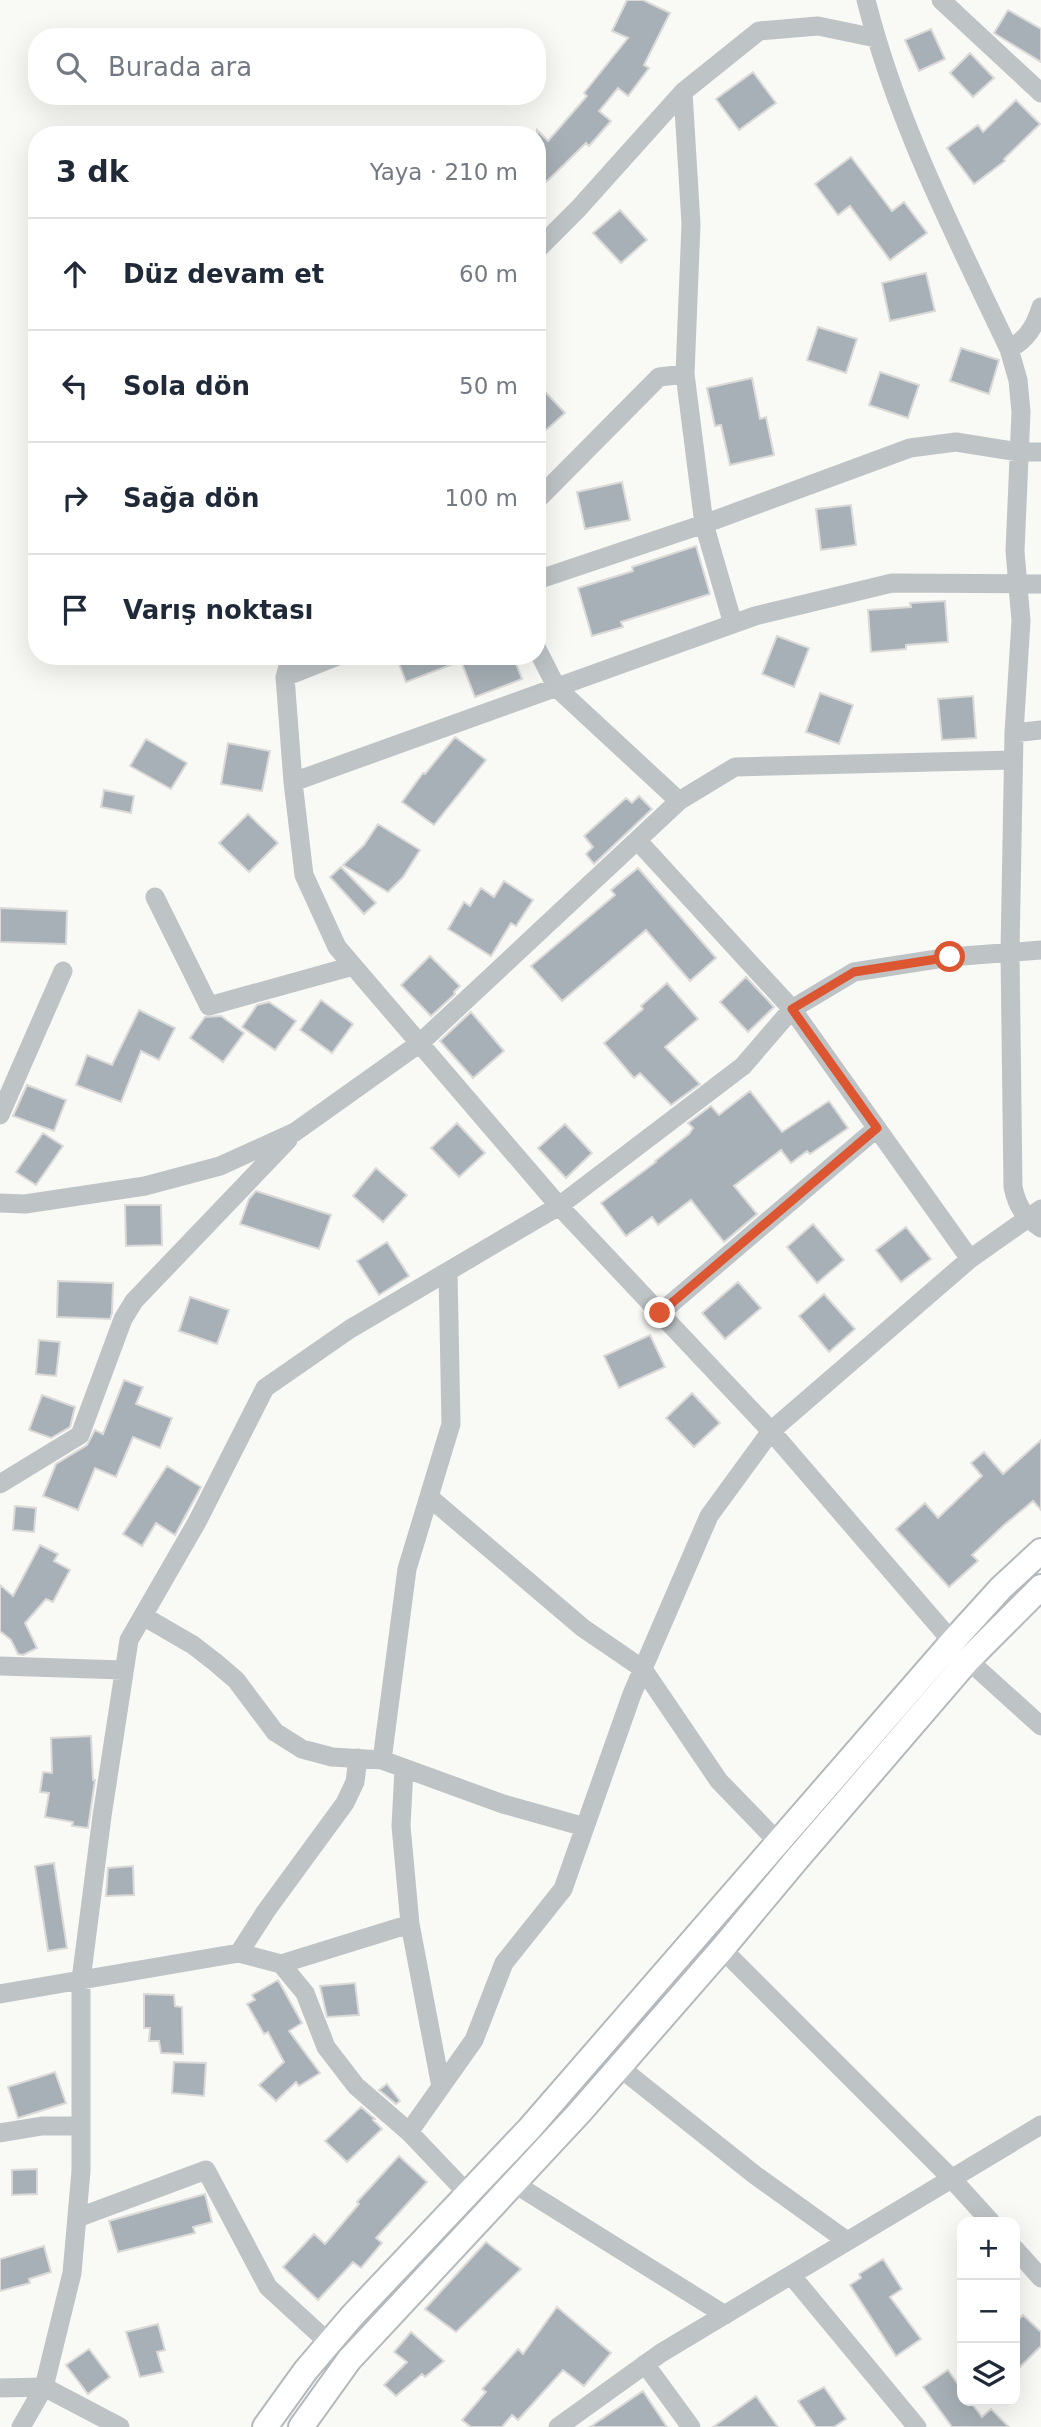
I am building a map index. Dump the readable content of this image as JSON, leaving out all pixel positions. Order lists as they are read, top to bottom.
{
  "page": {
    "search": "Burada ara",
    "heading": ["3 dk", "Yaya · 210 m"],
    "list": [
      ["Düz devam et", "60 m"],
      ["Sola dön", "50 m"],
      ["Sağa dön", "100 m"],
      "Varış noktası"
    ],
    "map_buttons": ["+", "−"]
  }
}
